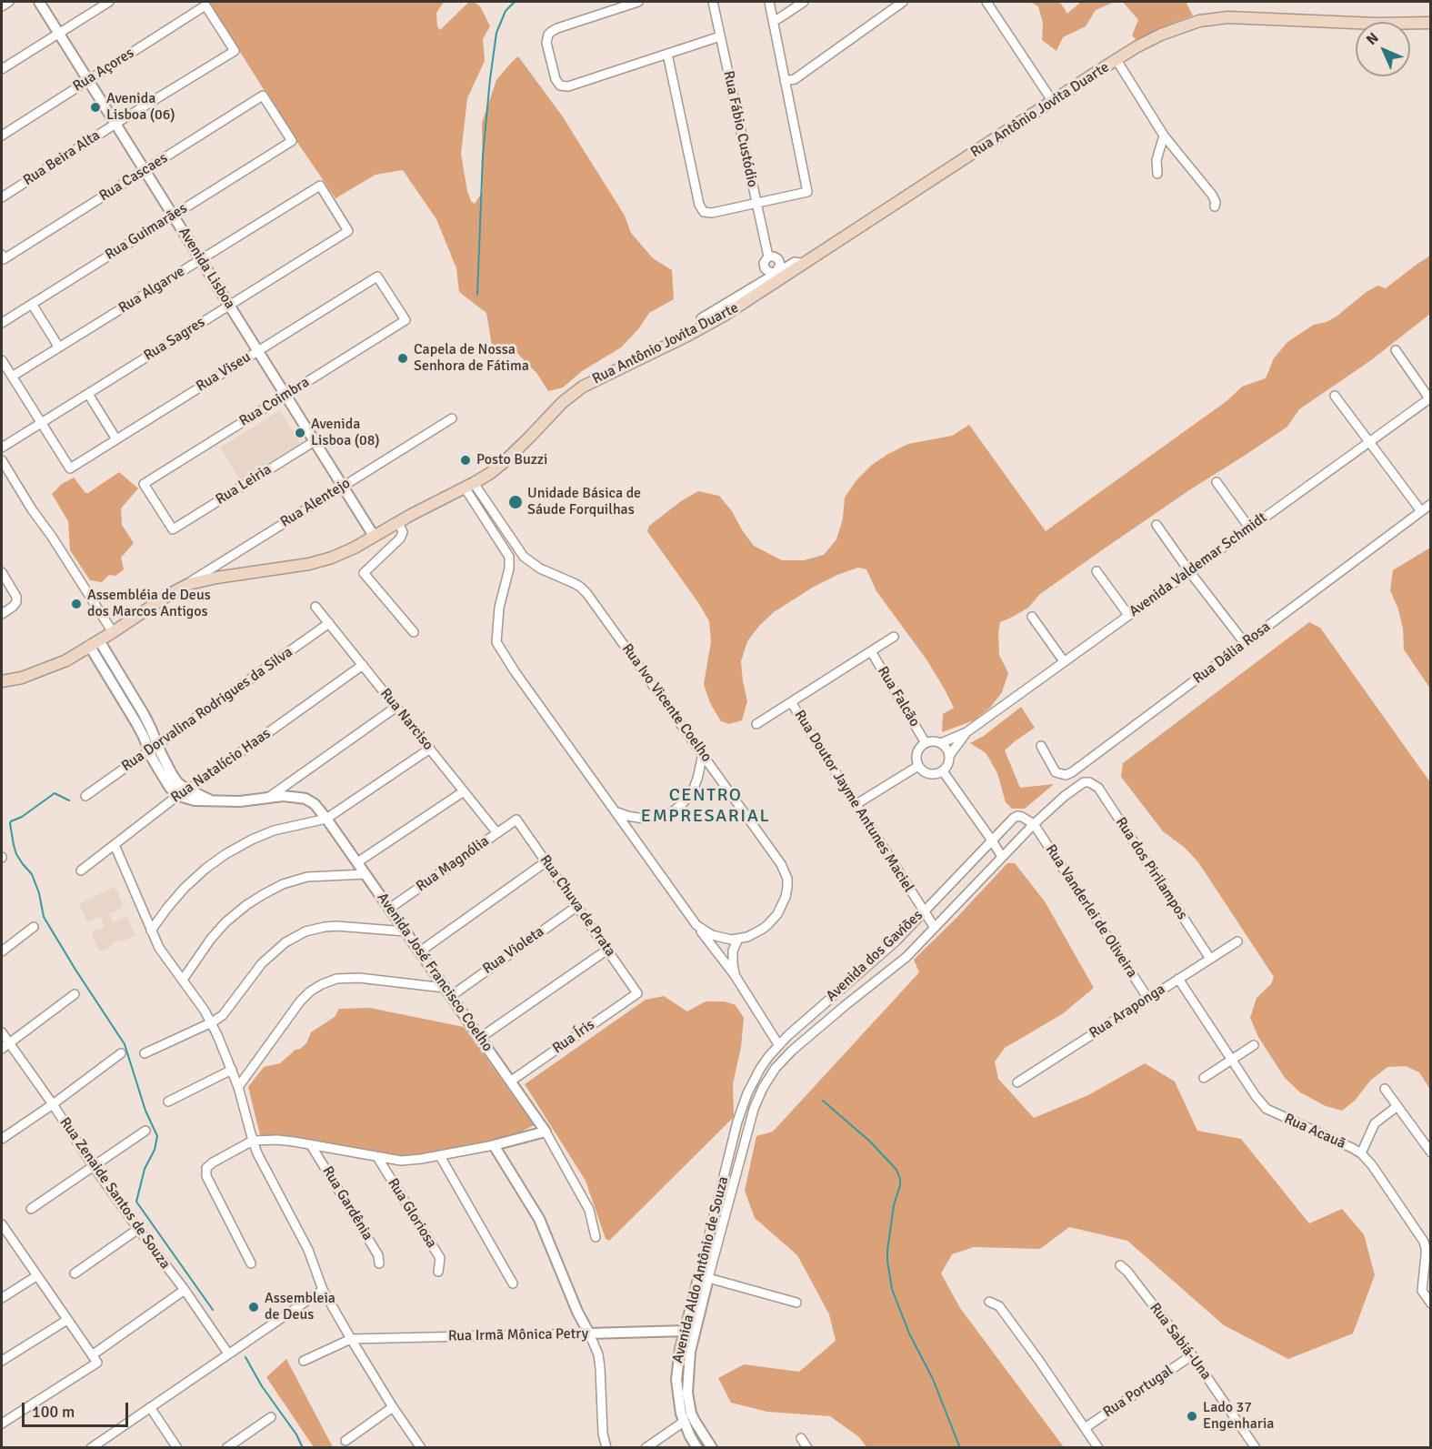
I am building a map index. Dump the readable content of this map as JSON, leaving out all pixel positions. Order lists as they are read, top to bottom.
{
  "streets": {
    "main road": ["Rua Antônio Jovita Duarte"],
    "street": [
      "Rua Açores",
      "Rua Fábio Custódio",
      "Rua Beira Alta",
      "Rua Cascaes",
      "Rua Guimarães",
      "Avenida Lisboa",
      "Rua Algarve",
      "Rua Sagres",
      "Rua Viseu",
      "Rua Coimbra",
      "Rua Leiria",
      "Rua Alentejo",
      "Avenida Valdemar Schmidt",
      "Rua Dália Rosa",
      "Rua Falcão",
      "Rua Ivo Vicente Coelho",
      "Rua Dorvalina Rodrigues da Silva",
      "Rua Narciso",
      "Rua Natalício Haas",
      "Rua Doutor Jayme Antunes Maciel",
      "Rua Magnólia",
      "Rua dos Pirilampos",
      "Rua Chuva de Prata",
      "Rua Vanderlei de Oliveira",
      "Rua Violeta",
      "Avenida dos Gaviões",
      "Avenida José Francisco Coelho",
      "Rua Araponga",
      "Rua Íris",
      "Rua Acauã",
      "Rua Zenaide Santos de Souza",
      "Rua Gardênia",
      "Rua Gloriosa",
      "Avenida Aldo Antônio de Souza",
      "Rua Irmã Mônica Petry",
      "Rua Sabiá-Una",
      "Rua Portugal"
    ]
  },
  "crossings": [
    ["Rua Açores", "Rua Beira Alta"],
    ["Rua Açores", "Avenida Lisboa"],
    ["Rua Antônio Jovita Duarte", "Avenida Lisboa"],
    ["Rua Antônio Jovita Duarte", "Rua Alentejo"],
    ["Rua Antônio Jovita Duarte", "Rua Ivo Vicente Coelho"],
    ["Rua Antônio Jovita Duarte", "Avenida José Francisco Coelho"],
    ["Rua Beira Alta", "Avenida Lisboa"],
    ["Rua Cascaes", "Rua Guimarães"],
    ["Rua Cascaes", "Avenida Lisboa"],
    ["Rua Guimarães", "Avenida Lisboa"],
    ["Avenida Lisboa", "Rua Algarve"],
    ["Avenida Lisboa", "Rua Sagres"],
    ["Avenida Lisboa", "Rua Viseu"],
    ["Avenida Lisboa", "Rua Coimbra"],
    ["Avenida Lisboa", "Rua Leiria"],
    ["Avenida Lisboa", "Rua Alentejo"],
    ["Rua Algarve", "Rua Sagres"],
    ["Rua Sagres", "Rua Viseu"],
    ["Rua Viseu", "Rua Coimbra"],
    ["Rua Coimbra", "Rua Leiria"],
    ["Rua Dorvalina Rodrigues da Silva", "Rua Narciso"],
    ["Rua Dorvalina Rodrigues da Silva", "Avenida José Francisco Coelho"],
    ["Rua Narciso", "Rua Natalício Haas"],
    ["Rua Narciso", "Rua Magnólia"],
    ["Rua Natalício Haas", "Avenida José Francisco Coelho"],
    ["Rua Doutor Jayme Antunes Maciel", "Avenida dos Gaviões"],
    ["Rua Magnólia", "Rua Chuva de Prata"],
    ["Rua Magnólia", "Avenida José Francisco Coelho"],
    ["Rua dos Pirilampos", "Avenida dos Gaviões"],
    ["Rua dos Pirilampos", "Rua Araponga"],
    ["Rua Chuva de Prata", "Rua Violeta"],
    ["Rua Chuva de Prata", "Rua Íris"],
    ["Rua Vanderlei de Oliveira", "Avenida dos Gaviões"],
    ["Rua Vanderlei de Oliveira", "Rua Araponga"],
    ["Rua Violeta", "Avenida José Francisco Coelho"],
    ["Avenida dos Gaviões", "Avenida Aldo Antônio de Souza"],
    ["Avenida José Francisco Coelho", "Rua Íris"],
    ["Rua Araponga", "Rua Acauã"],
    ["Avenida Aldo Antônio de Souza", "Rua Irmã Mônica Petry"],
    ["Rua Sabiá-Una", "Rua Portugal"]
  ],
  "districts": ["CENTRO EMPRESARIAL"],
  "places": [
    "Avenida Lisboa (06)",
    "Capela de Nossa Senhora de Fátima",
    "Avenida Lisboa (08)",
    "Posto Buzzi",
    "Unidade Básica de Sáude Forquilhas",
    "Assembléia de Deus dos Marcos Antigos",
    "Assembleia de Deus",
    "Lado 37 Engenharia"
  ],
  "scale_bar": "100 m",
  "north": "top left"
}
